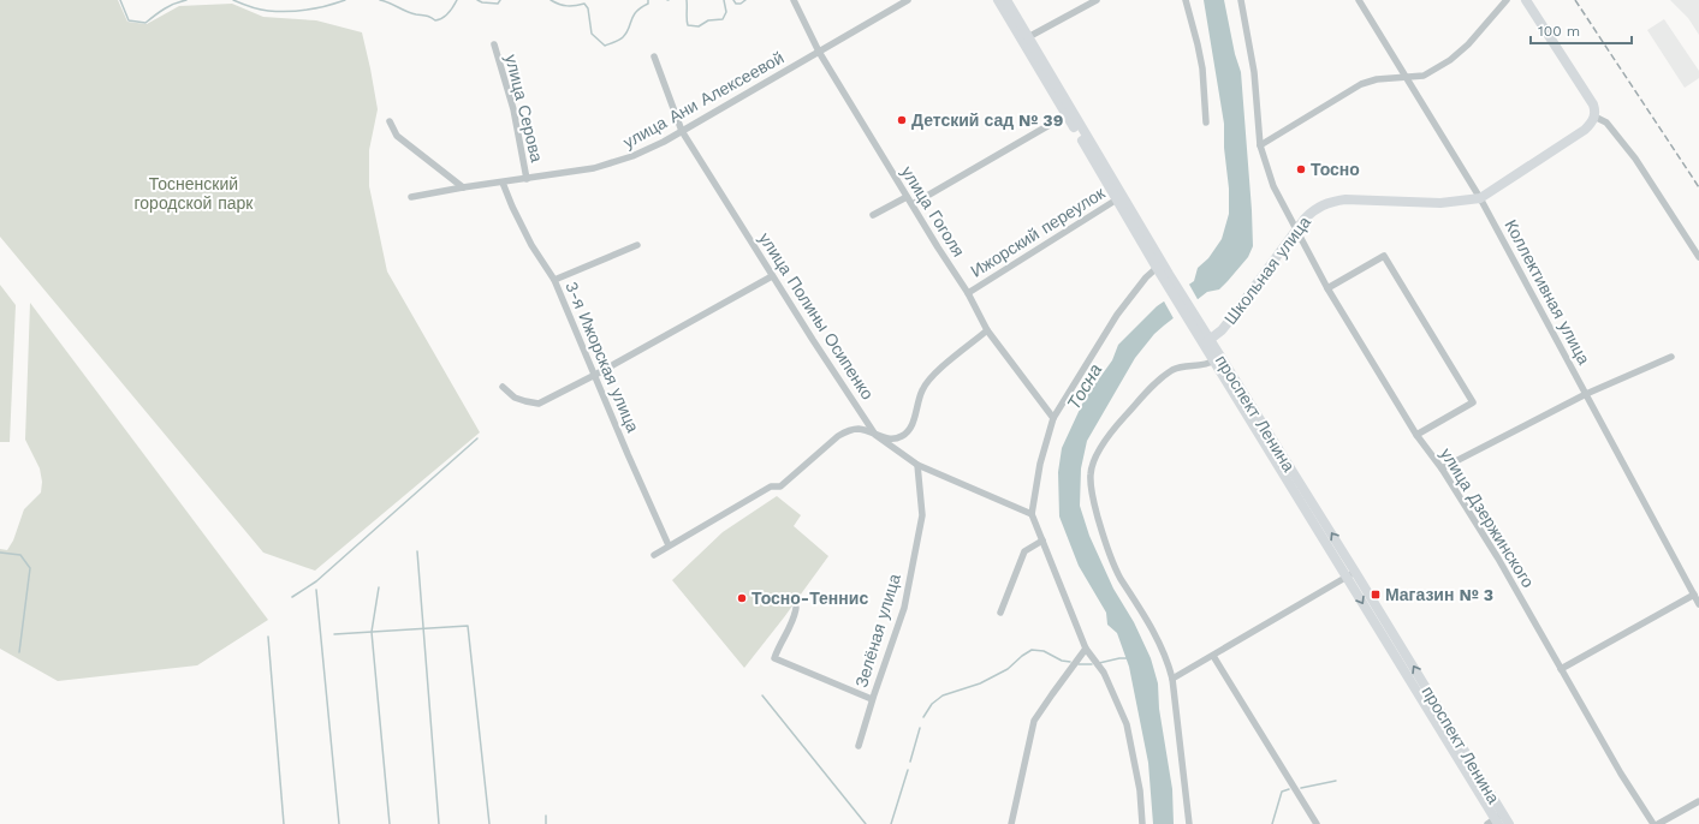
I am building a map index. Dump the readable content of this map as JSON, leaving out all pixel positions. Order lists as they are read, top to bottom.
{
  "streets": {
    "main road": ["Школьная улица", "проспект Ленина"],
    "street": [
      "улица Ани Алексеевой",
      "улица Серова",
      "улица Гоголя",
      "Ижорский переулок",
      "Коллективная улица",
      "улица Полины Осипенко",
      "3-я Ижорская улица",
      "улица Дзержинского",
      "Зелёная улица"
    ]
  },
  "crossings": [
    ["улица Ани Алексеевой", "улица Серова"],
    ["улица Ани Алексеевой", "улица Гоголя"],
    ["улица Ани Алексеевой", "улица Полины Осипенко"],
    ["улица Ани Алексеевой", "3-я Ижорская улица"],
    ["улица Гоголя", "Ижорский переулок"],
    ["Ижорский переулок", "проспект Ленина"],
    ["Школьная улица", "Коллективная улица"],
    ["Школьная улица", "проспект Ленина"],
    ["Школьная улица", "улица Дзержинского"],
    ["улица Полины Осипенко", "Зелёная улица"]
  ],
  "water": ["Тосна"],
  "parks": ["Тосненский городской парк"],
  "places": {
    "other": ["Детский сад № 39", "Тосно", "Тосно-Теннис"],
    "transit": ["Магазин № 3"]
  },
  "scale_bar": "100 m"
}
